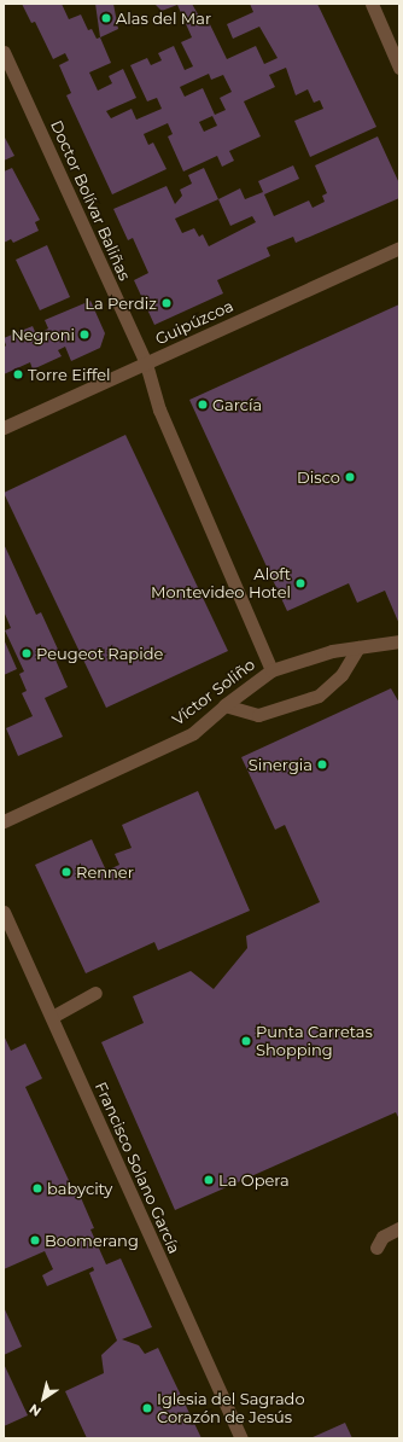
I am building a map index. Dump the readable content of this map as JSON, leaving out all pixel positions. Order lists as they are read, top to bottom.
{
  "streets": {
    "street": [
      "Doctor Bolívar Baliñas",
      "Guipúzcoa",
      "Víctor Soliño",
      "Francisco Solano García"
    ]
  },
  "crossings": [
    ["Doctor Bolívar Baliñas", "Guipúzcoa"],
    ["Doctor Bolívar Baliñas", "Víctor Soliño"]
  ],
  "places": [
    "Alas del Mar",
    "La Perdiz",
    "Negroni",
    "Torre Eiffel",
    "García",
    "Disco",
    "Aloft Montevideo Hotel",
    "Peugeot Rapide",
    "Sinergia",
    "Renner",
    "Punta Carretas Shopping",
    "La Opera",
    "babycity",
    "Boomerang",
    "Iglesia del Sagrado Corazón de Jesús"
  ],
  "north": "bottom left"
}
